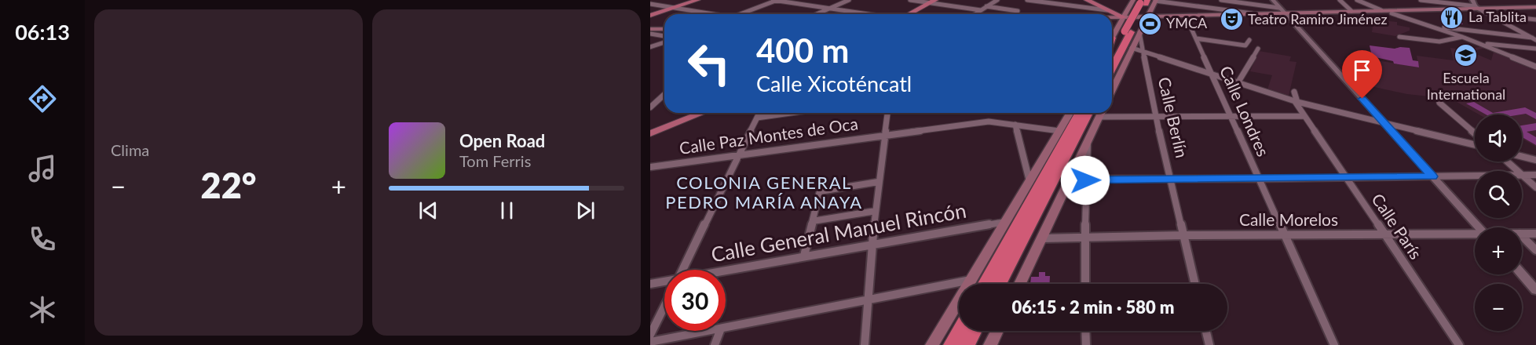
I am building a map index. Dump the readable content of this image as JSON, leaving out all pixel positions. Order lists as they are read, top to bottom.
{
  "streets": {
    "street": [
      "Calle Londres",
      "Calle Berlín",
      "Calle Paz Montes de Oca",
      "Calle Morelos",
      "Calle París",
      "Calle General Manuel Rincón"
    ]
  },
  "crossings": [
    ["Calle Londres", "Calle Morelos"],
    ["Calle Berlín", "Calle Morelos"],
    ["Calle Morelos", "Calle París"]
  ],
  "districts": ["COLONIA GENERAL PEDRO MARÍA ANAYA"],
  "places": {
    "restaurant": ["La Tablita"],
    "theatre": ["Teatro Ramiro Jiménez"],
    "sports": ["YMCA"],
    "school or university": ["Escuela International"]
  },
  "page": {
    "tabs": "06:13",
    "tile": "Clima",
    "turn": ["400 m", "Calle Xicoténcatl"],
    "map_buttons": ["+", "−"],
    "song": ["Open Road", "Tom Ferris"],
    "heat": ["−", "22°", "+"],
    "limit": "30",
    "trip": "06:15 · 2 min · 580 m"
  }
}
